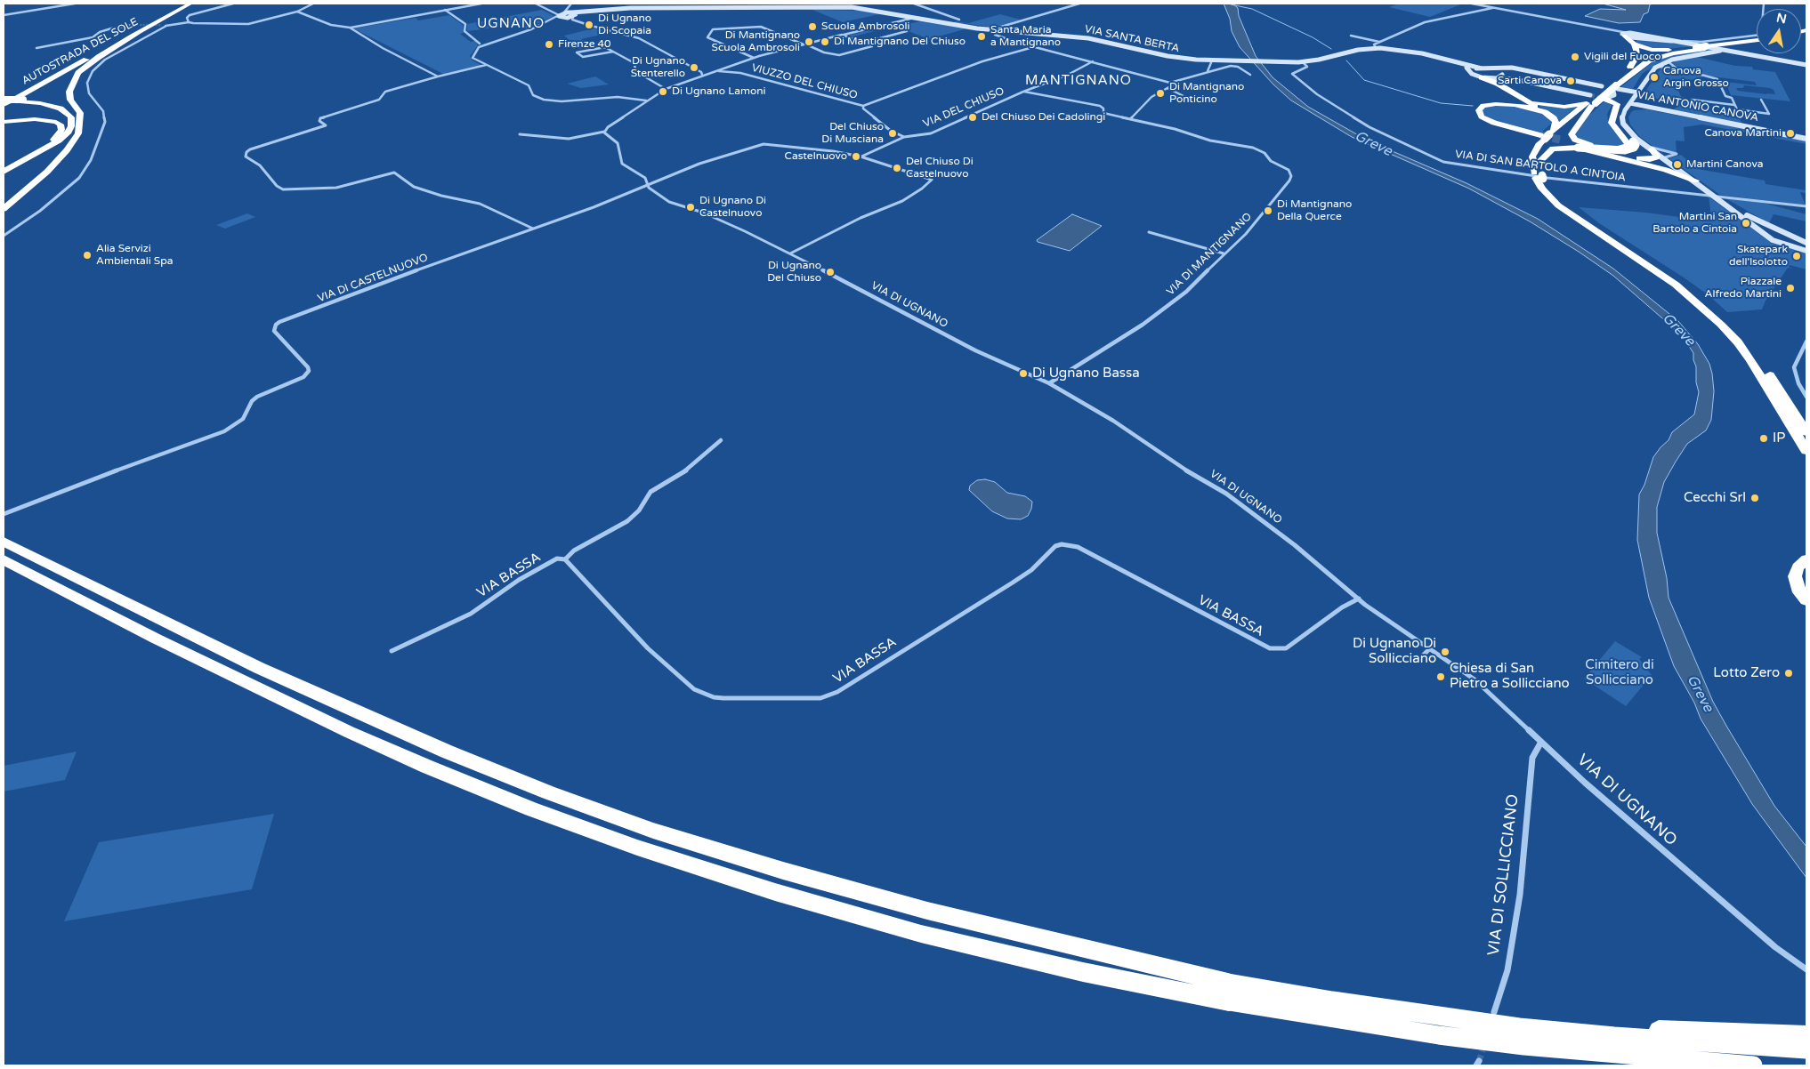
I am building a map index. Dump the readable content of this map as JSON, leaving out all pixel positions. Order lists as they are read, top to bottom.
{
  "streets": {
    "highway": ["AUTOSTRADA DEL SOLE"],
    "street": [
      "VIA SANTA BERTA",
      "VIUZZO DEL CHIUSO",
      "VIA ANTONIO CANOVA",
      "VIA DEL CHIUSO",
      "VIA DI SAN BARTOLO A CINTOIA",
      "VIA DI MANTIGNANO",
      "VIA DI CASTELNUOVO",
      "VIA DI UGNANO",
      "VIA BASSA",
      "VIA DI SOLLICCIANO"
    ]
  },
  "crossings": [
    ["VIA SANTA BERTA", "VIA DI SAN BARTOLO A CINTOIA"],
    ["VIUZZO DEL CHIUSO", "VIA DEL CHIUSO"],
    ["VIA DEL CHIUSO", "VIA DI CASTELNUOVO"],
    ["VIA DI MANTIGNANO", "VIA DI UGNANO"],
    ["VIA DI CASTELNUOVO", "VIA DI UGNANO"],
    ["VIA DI UGNANO", "VIA BASSA"],
    ["VIA DI UGNANO", "VIA DI SOLLICCIANO"]
  ],
  "districts": ["UGNANO", "MANTIGNANO"],
  "water": ["Greve"],
  "parks": ["Cimitero di Sollicciano"],
  "places": [
    "Di Ugnano Di Scopaia",
    "Scuola Ambrosoli",
    "Santa Maria a Mantignano",
    "Di Mantignano Scuola Ambrosoli",
    "Di Mantignano Del Chiuso",
    "Firenze 40",
    "Vigili del Fuoco",
    "Di Ugnano Stenterello",
    "Canova Argin Grosso",
    "Sarti Canova",
    "Di Ugnano Lamoni",
    "Di Mantignano Ponticino",
    "Del Chiuso Dei Cadolingi",
    "Del Chiuso Di Musciana",
    "Canova Martini",
    "Castelnuovo",
    "Martini Canova",
    "Del Chiuso Di Castelnuovo",
    "Di Ugnano Di Castelnuovo",
    "Di Mantignano Della Querce",
    "Martini San Bartolo a Cintoia",
    "Alia Servizi Ambientali Spa",
    "Skatepark dell'Isolotto",
    "Di Ugnano Del Chiuso",
    "Piazzale Alfredo Martini",
    "Di Ugnano Bassa",
    "IP",
    "Cecchi Srl",
    "Di Ugnano Di Sollicciano",
    "Lotto Zero",
    "Chiesa di San Pietro a Sollicciano"
  ],
  "north": "top"
}
